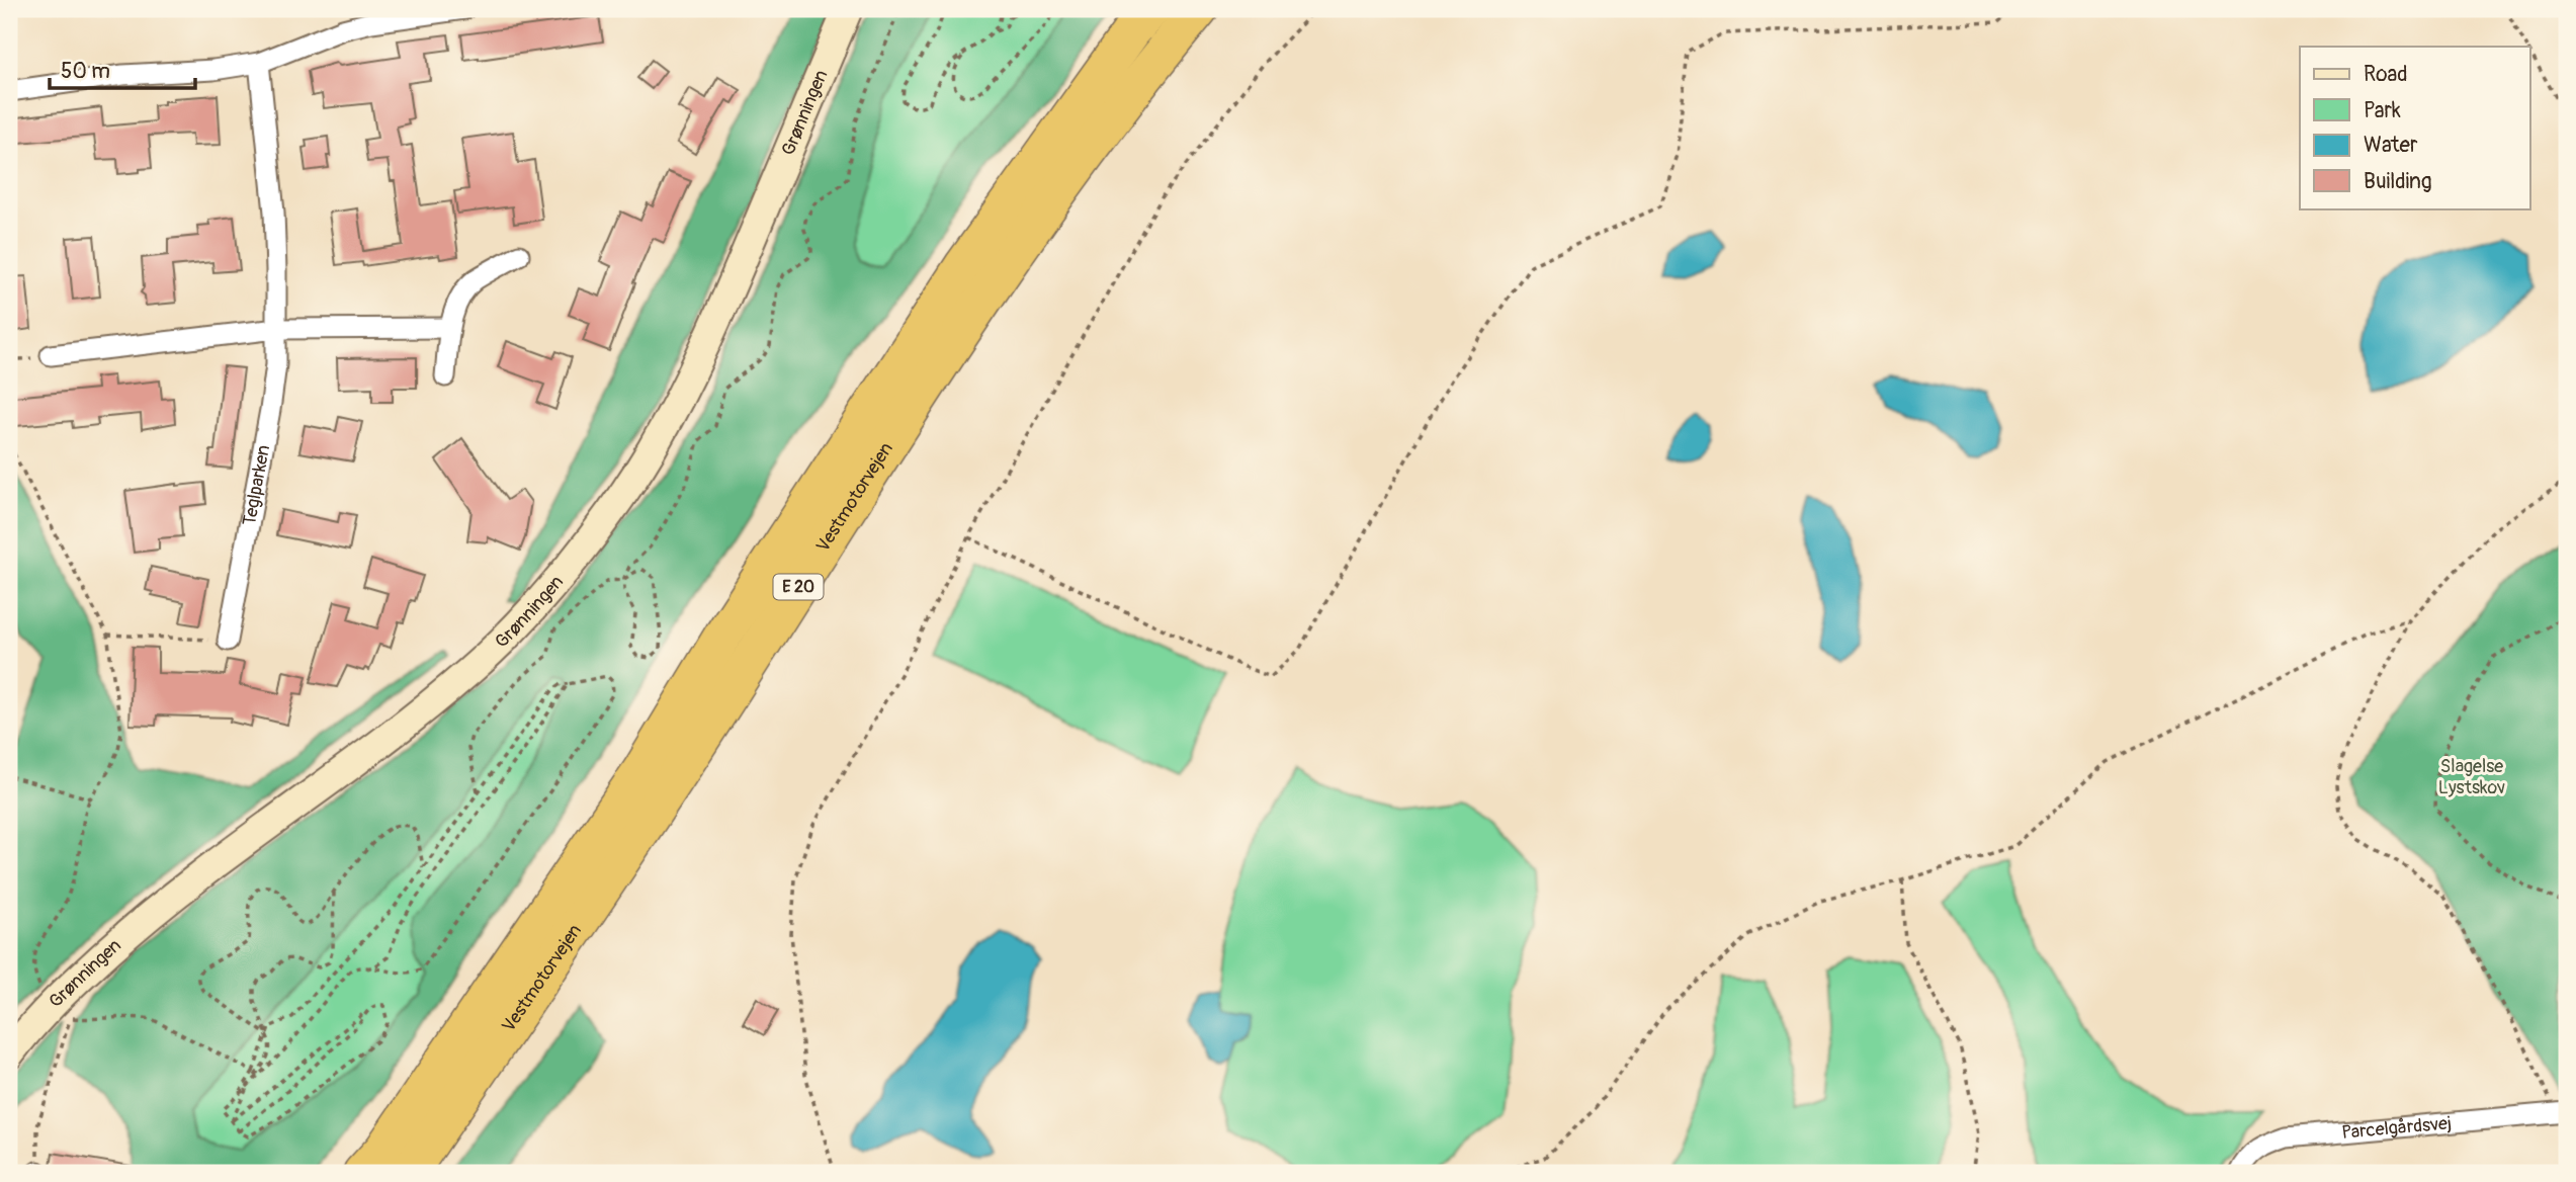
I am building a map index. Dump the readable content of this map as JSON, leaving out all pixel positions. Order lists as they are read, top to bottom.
{
  "streets": {
    "highway": ["Vestmotorvejen", "E 20"],
    "main road": ["Grønningen"],
    "street": ["Teglparken", "Parcelgårdsvej"]
  },
  "parks": ["Slagelse Lystskov"],
  "legend": [
    "Road",
    "Park",
    "Water",
    "Building"
  ],
  "scale_bar": "50 m"
}
